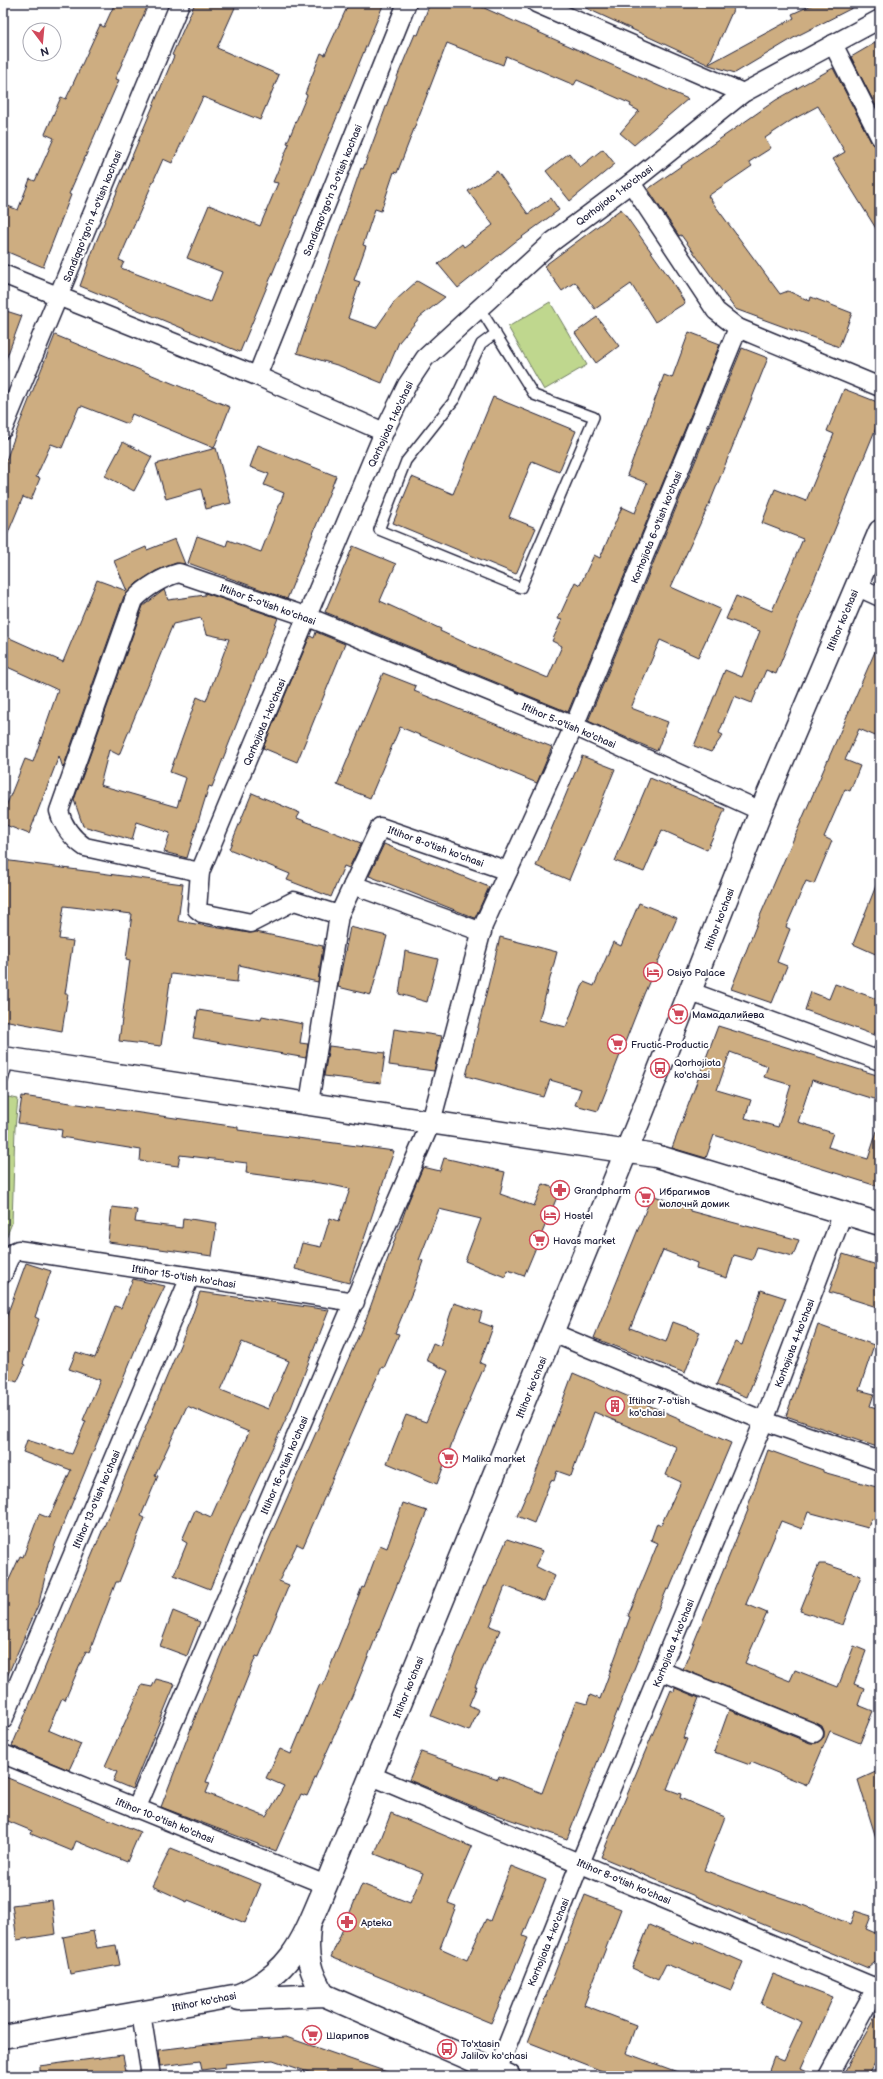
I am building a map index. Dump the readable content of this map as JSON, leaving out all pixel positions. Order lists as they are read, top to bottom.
{
  "streets": {
    "main road": ["Iftihor ko'chasi"],
    "street": [
      "Sandiqqo'rgo'n 3-o'tish kochasi",
      "Qorhojiota 1-ko'chasi",
      "Sandiqqo'rgo'n 4-o'tish kochasi",
      "Korhojiota 6-o'tish ko'chasi",
      "Iftihor 5-o'tish ko'chasi",
      "Iftihor 8-o'tish ko'chasi",
      "Iftihor 15-o'tish ko'chasi",
      "Korhojiota 4-ko'chasi",
      "Iftihor 16-o'tish ko'chasi",
      "Iftihor 13-o'tish ko'chasi",
      "Iftihor 10-o'tish ko'chasi"
    ]
  },
  "crossings": [
    ["Qorhojiota 1-ko'chasi", "Iftihor 5-o'tish ko'chasi"],
    ["Qorhojiota 1-ko'chasi", "Iftihor 8-o'tish ko'chasi"],
    ["Korhojiota 6-o'tish ko'chasi", "Iftihor 5-o'tish ko'chasi"],
    ["Iftihor 5-o'tish ko'chasi", "Iftihor ko'chasi"],
    ["Iftihor ko'chasi", "Iftihor 8-o'tish ko'chasi"],
    ["Iftihor ko'chasi", "Iftihor 10-o'tish ko'chasi"],
    ["Iftihor 8-o'tish ko'chasi", "Korhojiota 4-ko'chasi"],
    ["Iftihor 15-o'tish ko'chasi", "Iftihor 16-o'tish ko'chasi"],
    ["Iftihor 15-o'tish ko'chasi", "Iftihor 13-o'tish ko'chasi"],
    ["Iftihor 16-o'tish ko'chasi", "Iftihor 10-o'tish ko'chasi"]
  ],
  "places": {
    "hotel": ["Osiyo Palace", "Hostel"],
    "supermarket": [
      "Мамадалийева",
      "Fructic-Productic",
      "Ибрагимов молочнй домик",
      "Havas market",
      "Malika market",
      "Шарипов"
    ],
    "bus stop": ["Qorhojiota ko'chasi", "To'xtasin Jalilov ko'chasi"],
    "pharmacy": ["Grandpharm", "Apteka"],
    "building": ["Iftihor 7-o'tish ko'chasi"]
  },
  "north": "bottom"
}
